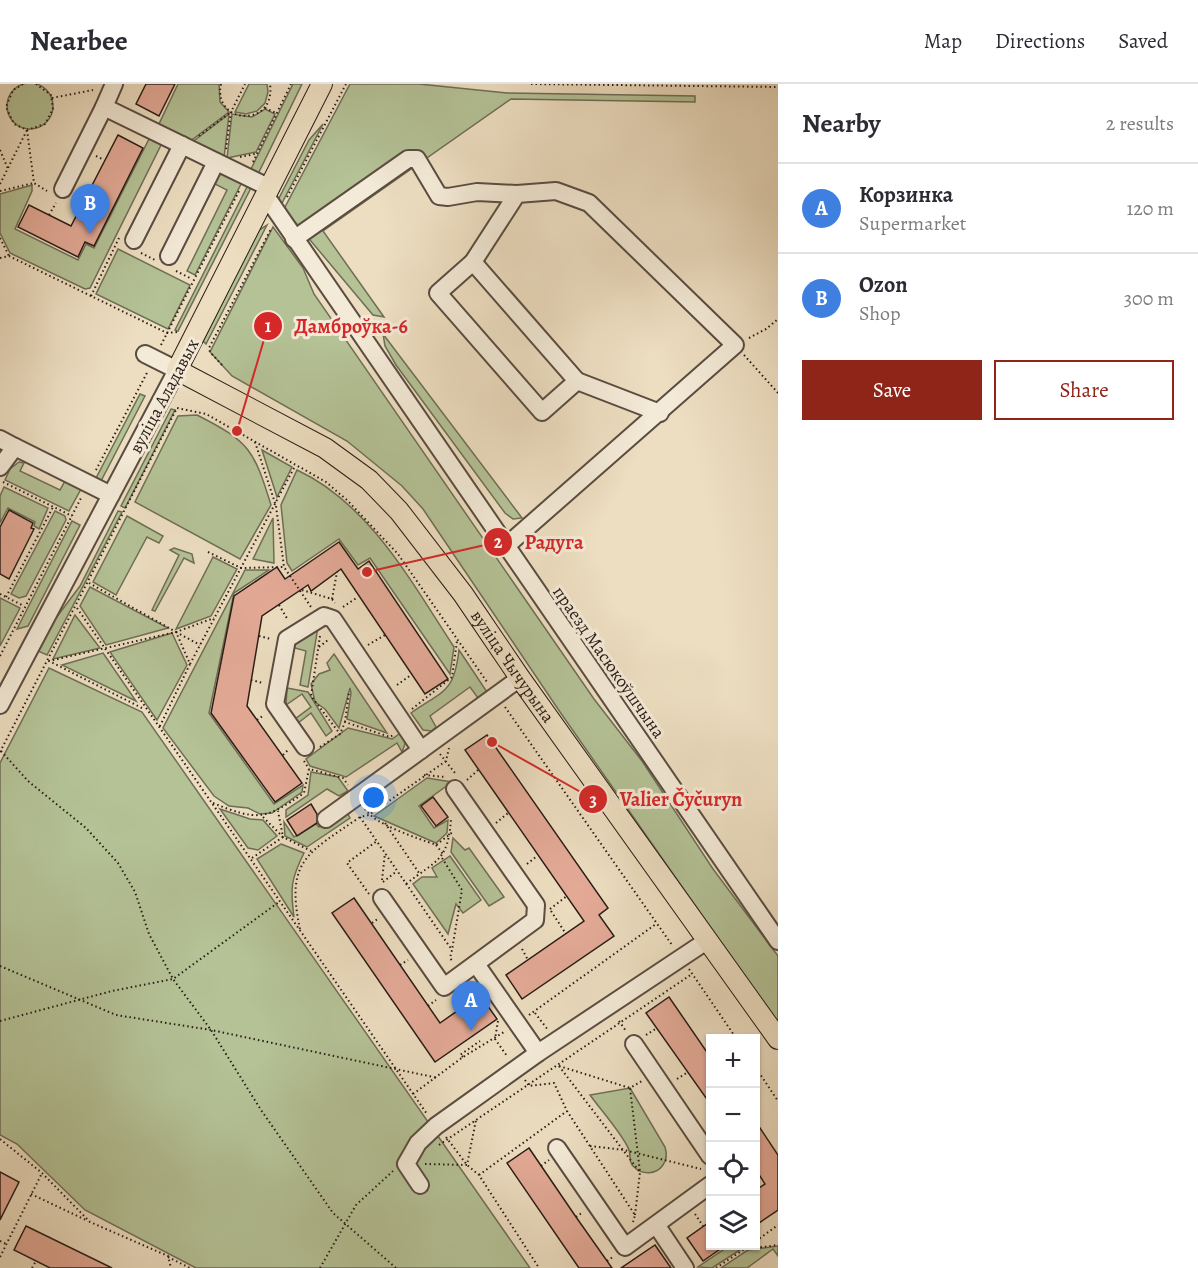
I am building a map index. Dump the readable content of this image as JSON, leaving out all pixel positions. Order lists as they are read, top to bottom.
{
  "streets": {
    "main road": ["вуліца Аладавых", "вуліца Чычурына"],
    "street": ["праезд Масюкоўшчына"]
  },
  "crossings": [
    ["вуліца Аладавых", "праезд Масюкоўшчына"],
    ["вуліца Аладавых", "вуліца Чычурына"]
  ],
  "places": ["Дамброўка-6", "Радуга", "Valier Čyčuryn"],
  "page": {
    "header": "Nearbee",
    "nav": ["Map", "Directions", "Saved"],
    "heading": ["Nearby", "2 results"],
    "list": [
      {
        "mark": "A",
        "name": "Корзинка",
        "note": "Supermarket",
        "value": "120 m"
      },
      {
        "mark": "B",
        "name": "Ozon",
        "note": "Shop",
        "value": "300 m"
      }
    ],
    "pins": ["B", "A"],
    "buttons": ["Save", "Share"],
    "map_buttons": ["+", "−"]
  }
}
